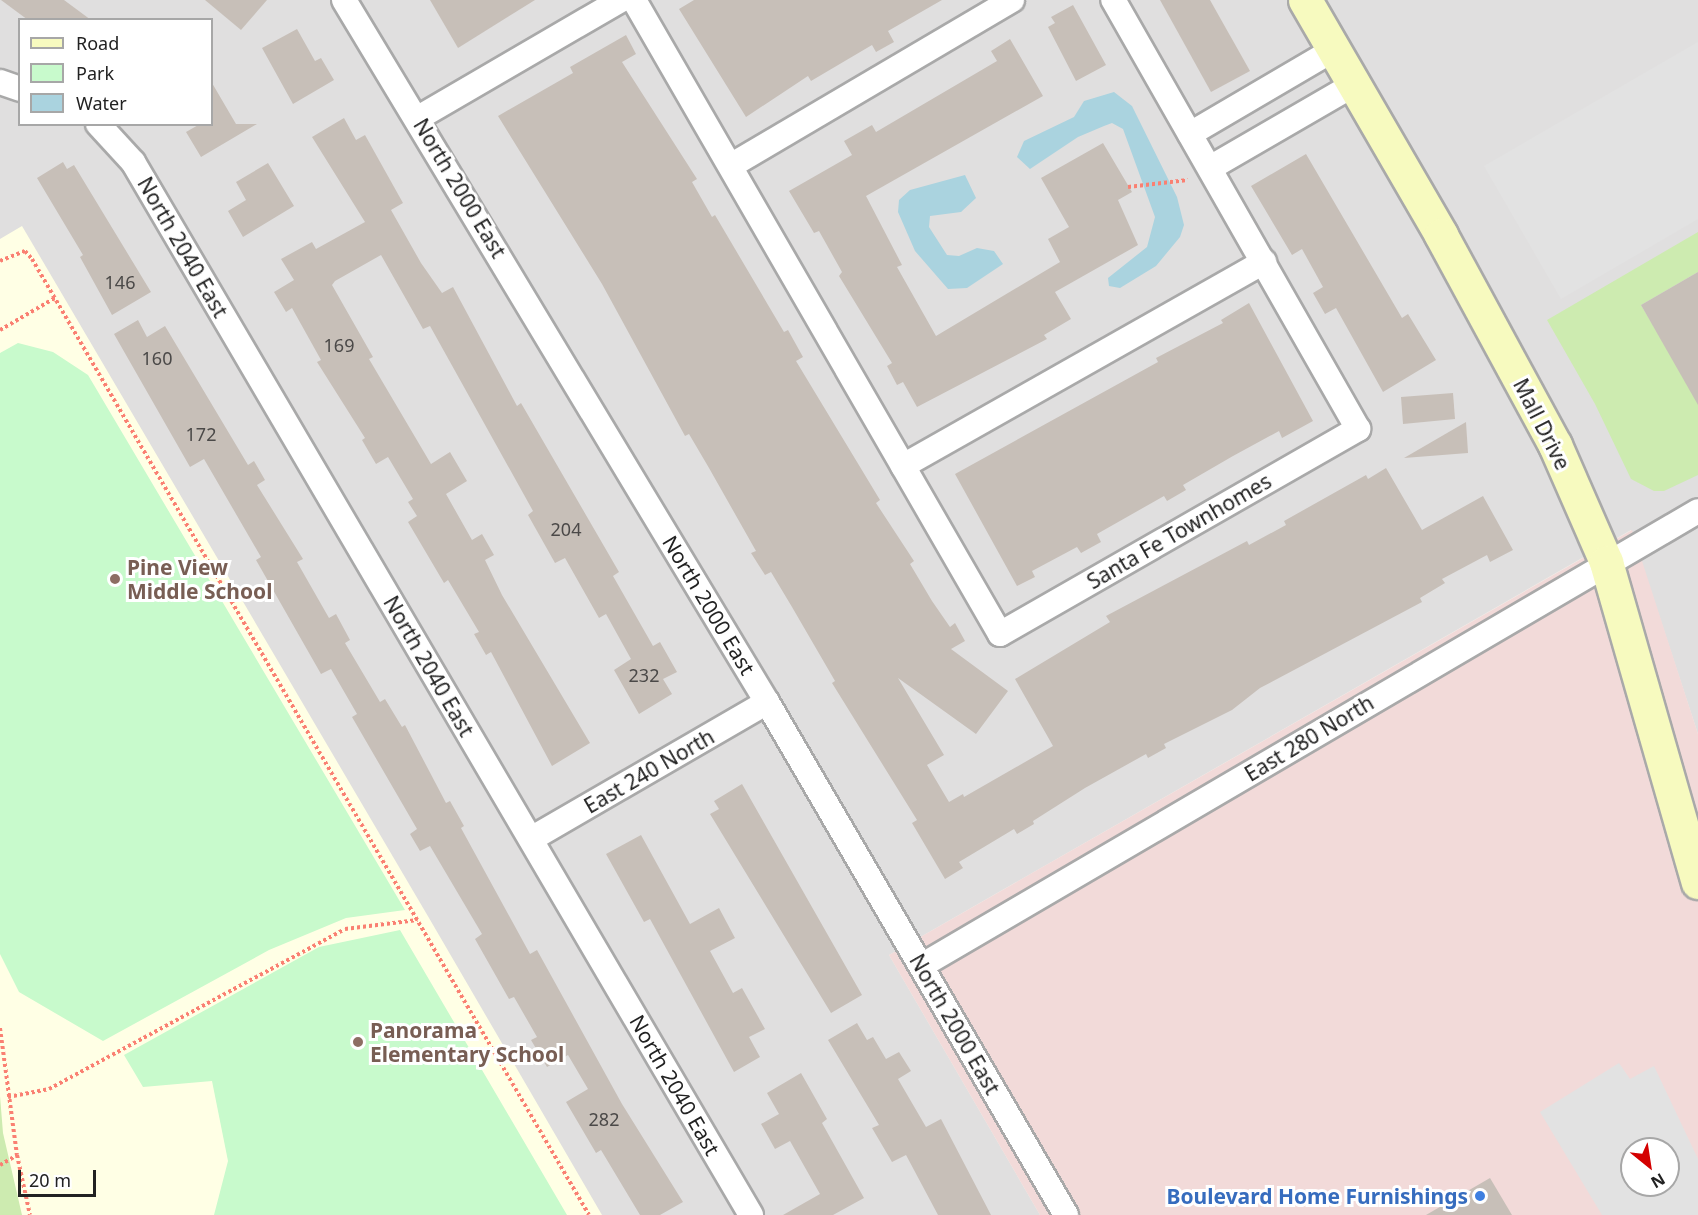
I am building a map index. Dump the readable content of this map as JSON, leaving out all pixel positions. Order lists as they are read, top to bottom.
{
  "streets": {
    "main road": ["Mall Drive"],
    "street": [
      "North 2000 East",
      "North 2040 East",
      "Santa Fe Townhomes",
      "East 280 North",
      "East 240 North"
    ]
  },
  "crossings": [
    ["North 2000 East", "East 280 North"],
    ["North 2000 East", "East 240 North"],
    ["North 2040 East", "East 240 North"],
    ["Mall Drive", "East 280 North"]
  ],
  "places": ["Pine View Middle School", "Panorama Elementary School", "Boulevard Home Furnishings"],
  "house_numbers": [
    "146",
    "169",
    "160",
    "172",
    "204",
    "232",
    "282"
  ],
  "legend": ["Road", "Park", "Water"],
  "scale_bar": "20 m",
  "north": "bottom right"
}
